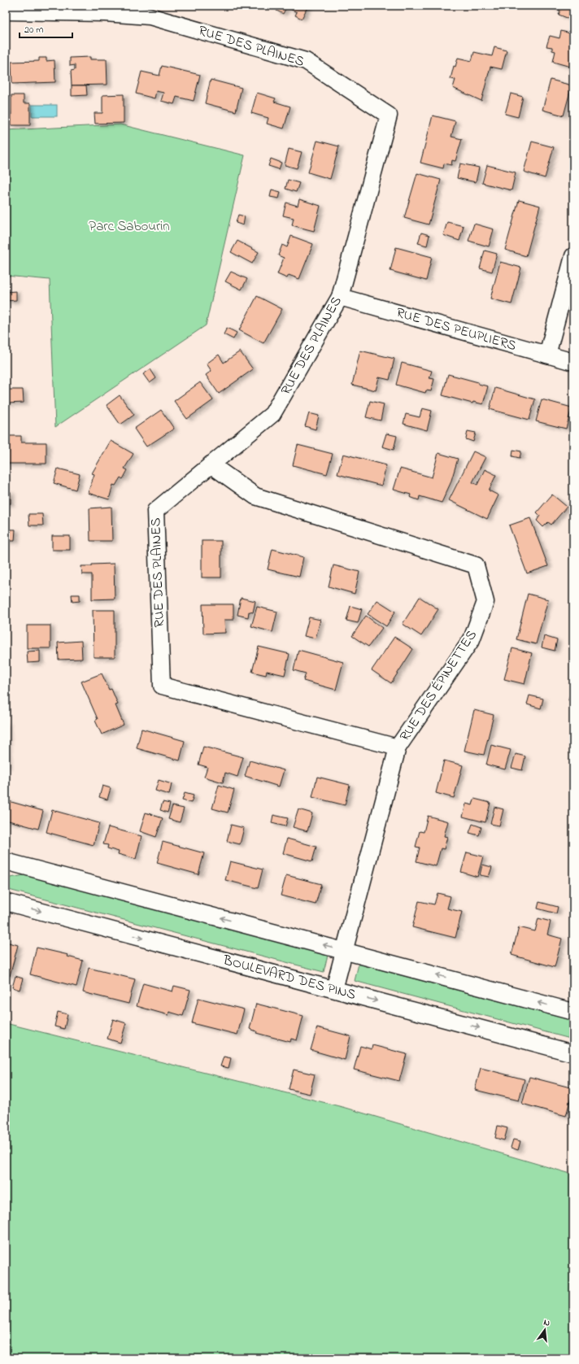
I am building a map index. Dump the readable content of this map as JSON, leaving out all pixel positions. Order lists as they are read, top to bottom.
{
  "streets": {
    "street": [
      "RUE DES PLAINES",
      "RUE DES PEUPLIERS",
      "RUE DES ÉPINETTES",
      "BOULEVARD DES PINS"
    ]
  },
  "crossings": [
    ["RUE DES PLAINES", "RUE DES PEUPLIERS"],
    ["RUE DES PLAINES", "RUE DES ÉPINETTES"],
    ["RUE DES ÉPINETTES", "BOULEVARD DES PINS"]
  ],
  "parks": ["Parc Sabourin"],
  "scale_bar": "20 m",
  "north": "top"
}
